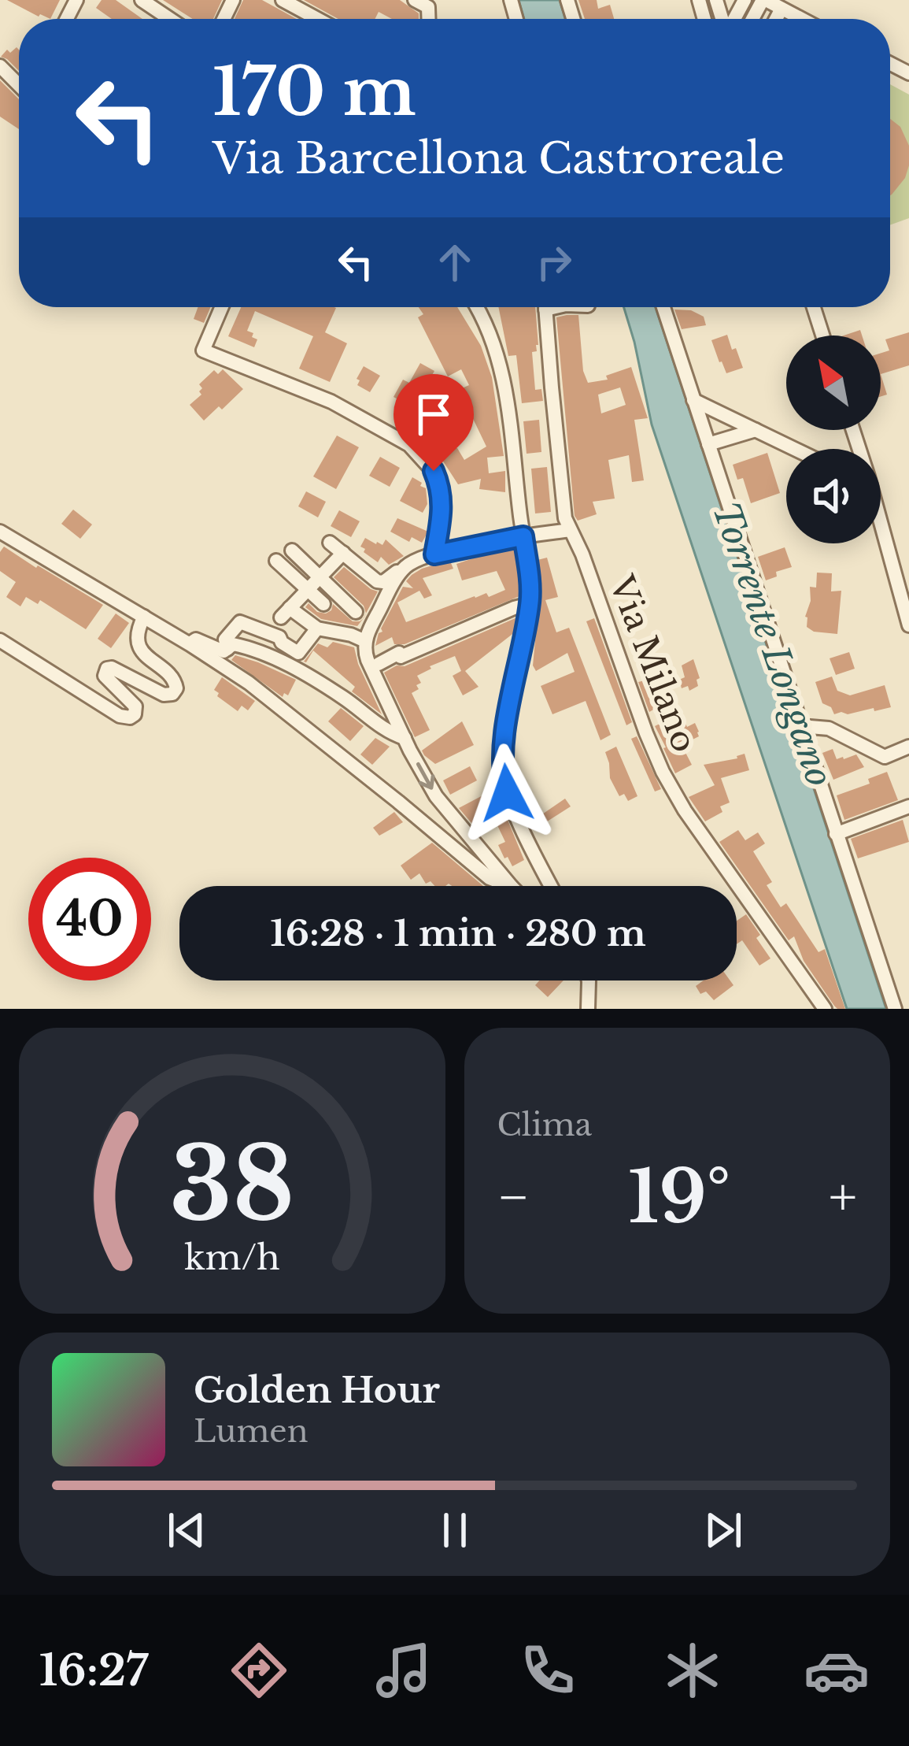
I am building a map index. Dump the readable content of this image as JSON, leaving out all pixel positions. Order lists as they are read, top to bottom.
{
  "streets": {
    "street": ["Via Milano"]
  },
  "water": ["Torrente Longano"],
  "north": "top left",
  "page": {
    "turn": ["170 m", "Via Barcellona Castroreale"],
    "limit": "40",
    "trip": "16:28 · 1 min · 280 m",
    "tile": "Clima",
    "heat": ["−", "19°", "+"],
    "song": ["Golden Hour", "Lumen"],
    "tabs": "16:27",
    "gauge": ["38", "km/h"]
  }
}
